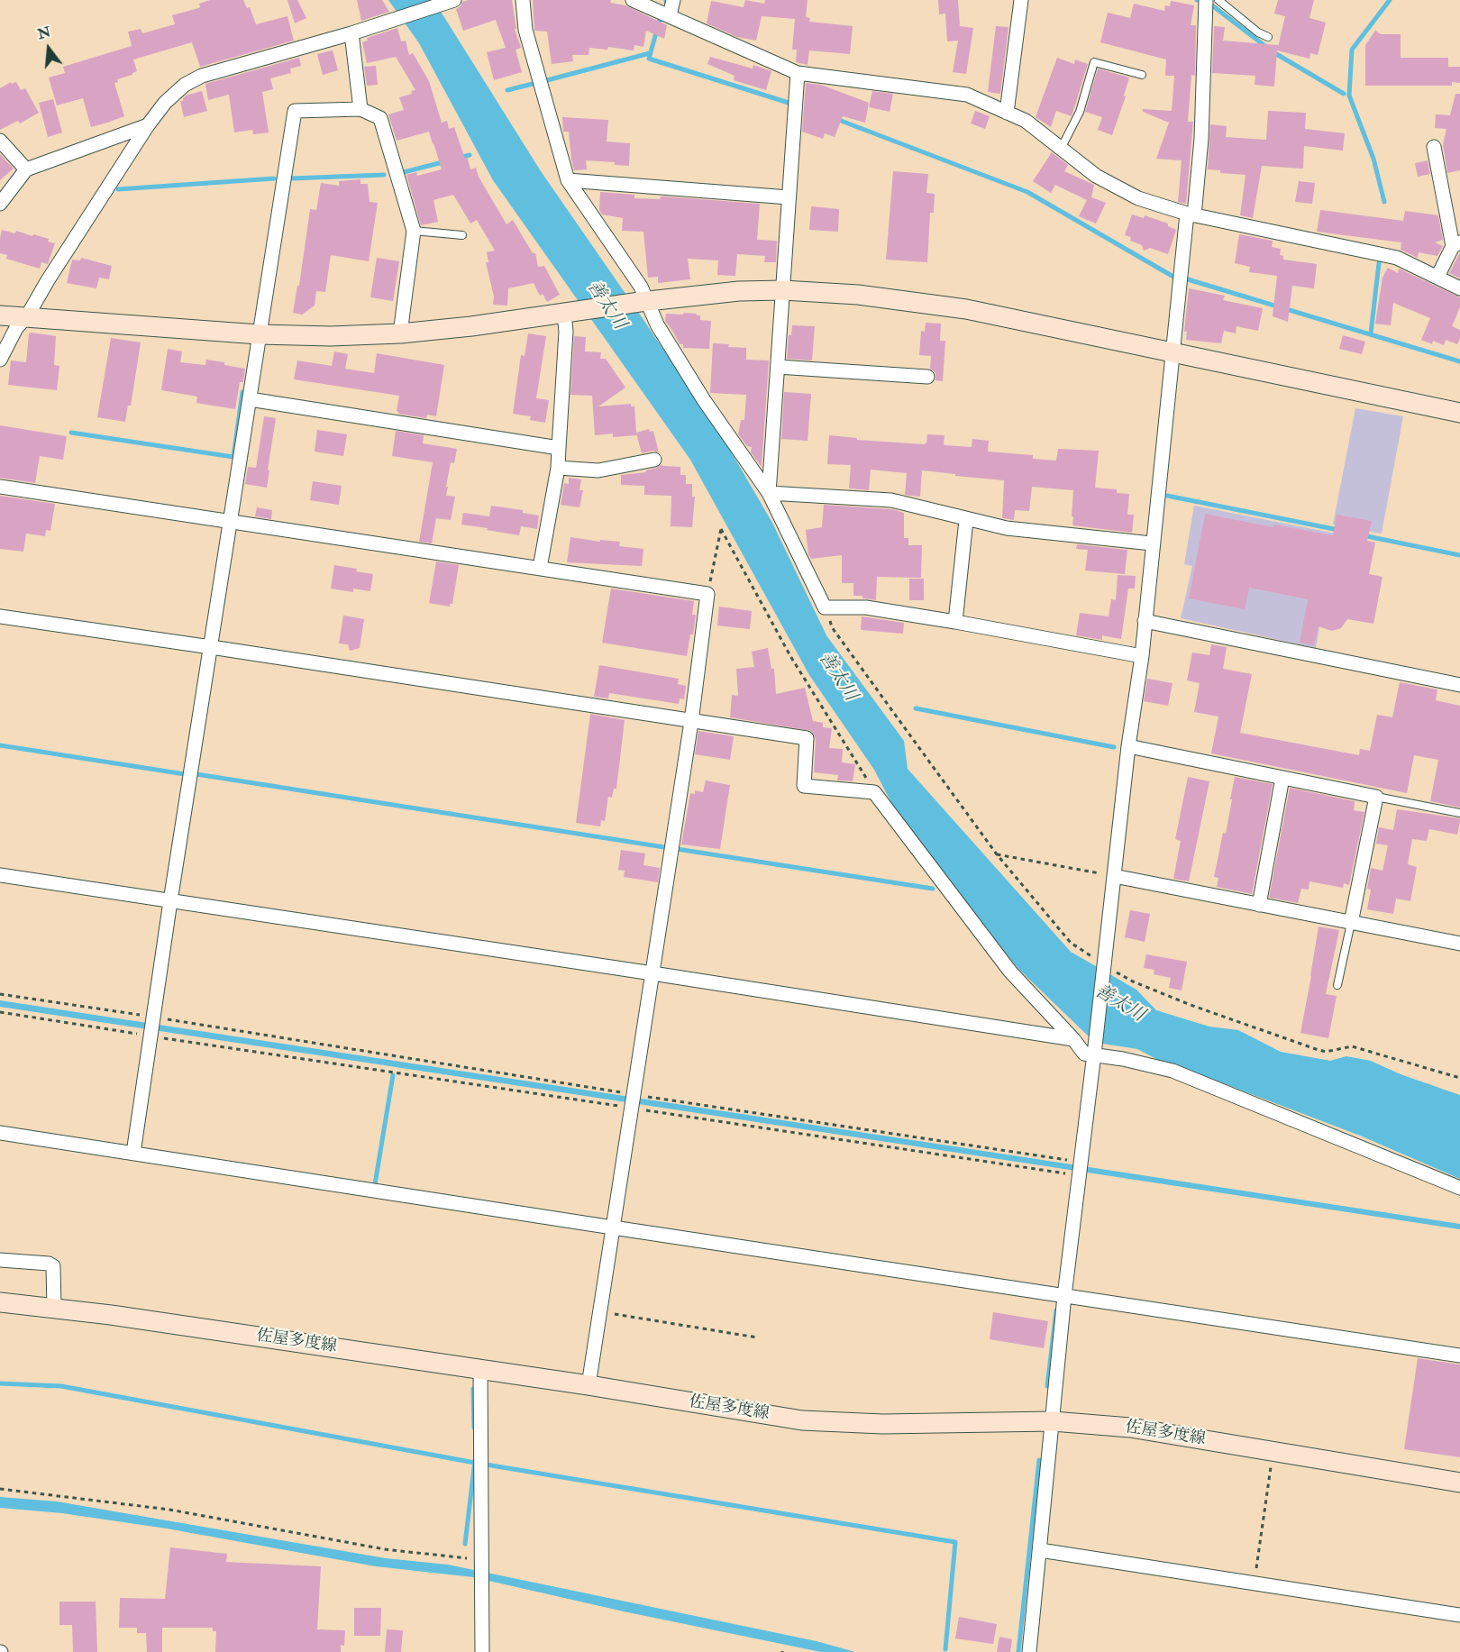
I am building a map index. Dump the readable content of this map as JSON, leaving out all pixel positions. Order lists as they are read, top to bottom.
{
  "streets": {
    "main road": ["佐屋多度線"]
  },
  "water": ["善太川"],
  "north": "top"
}
